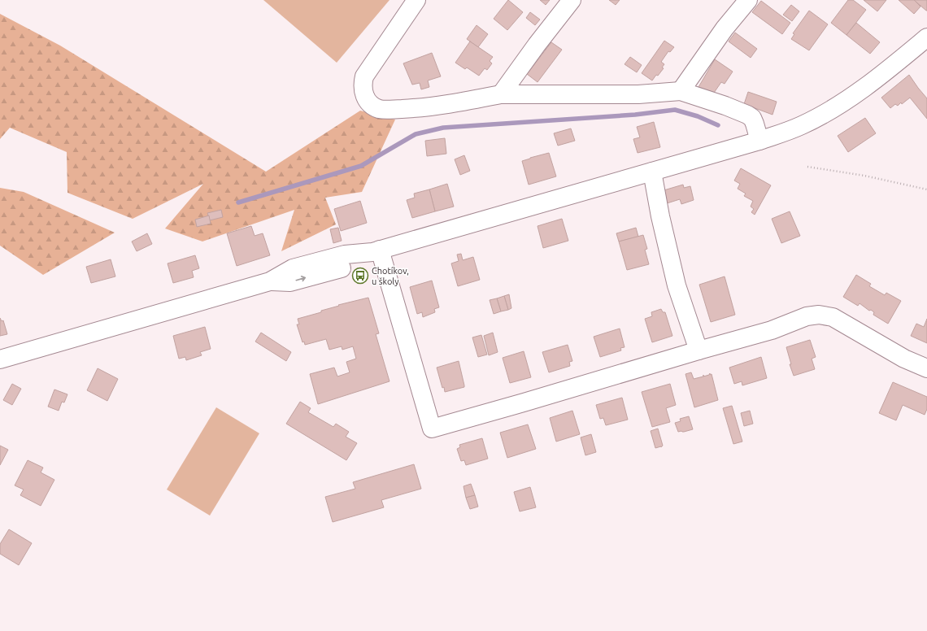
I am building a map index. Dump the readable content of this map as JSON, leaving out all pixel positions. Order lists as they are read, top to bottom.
{
  "places": {
    "bus stop": ["Chotíkov, u školy"]
  }
}
